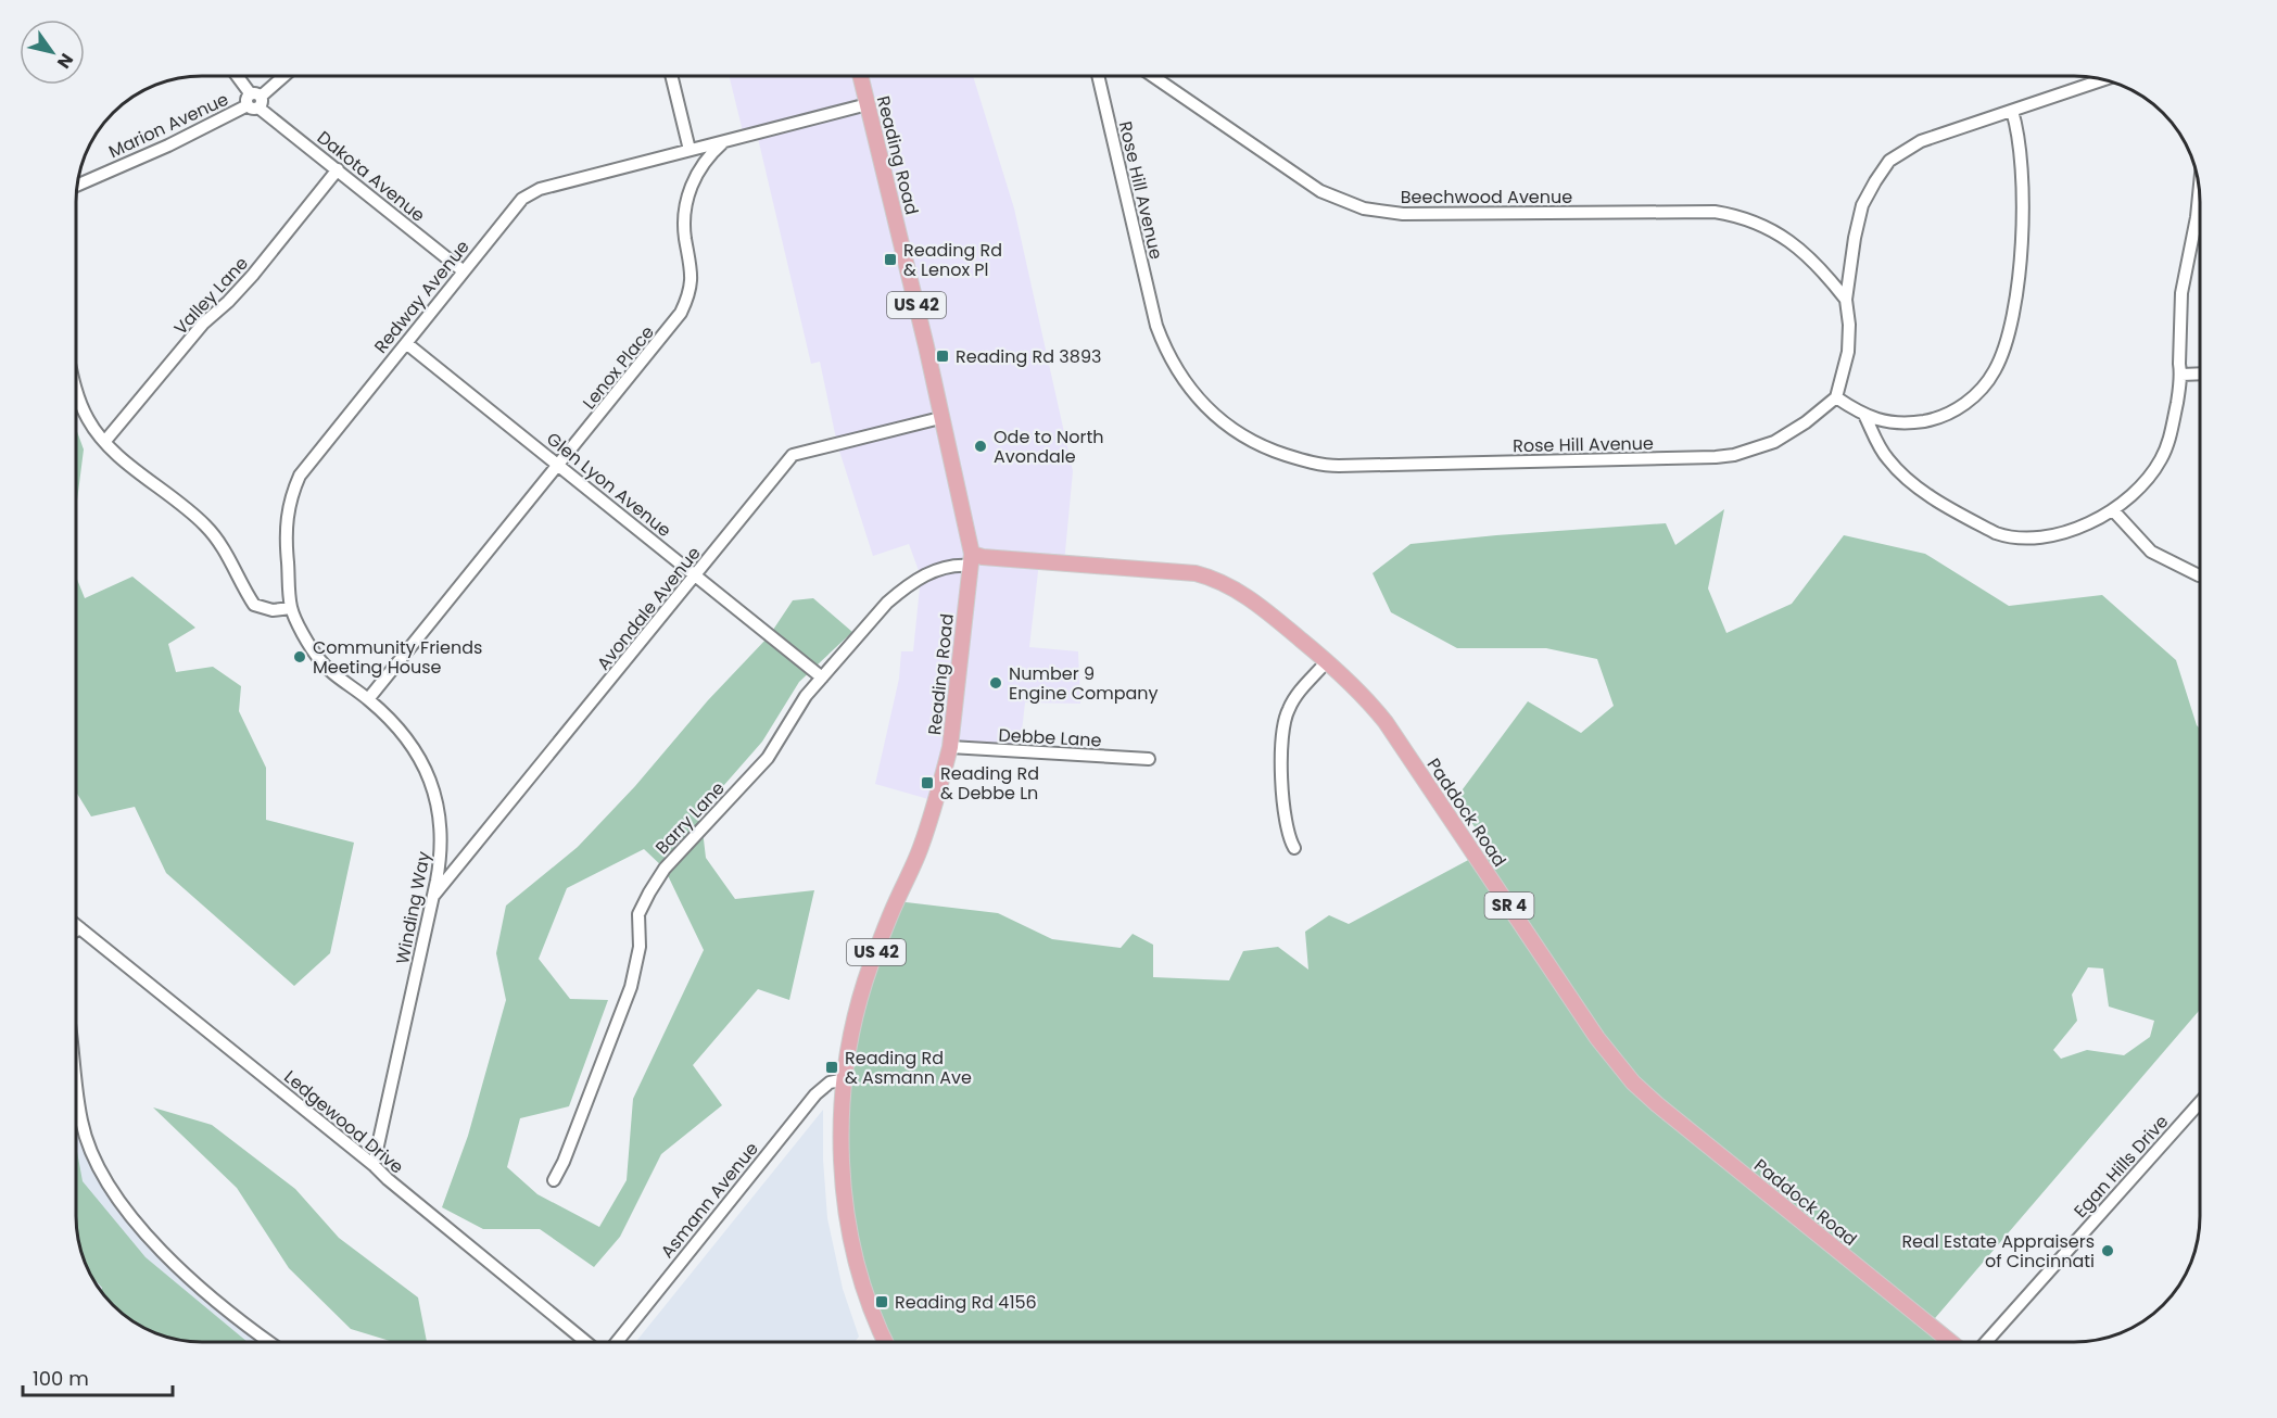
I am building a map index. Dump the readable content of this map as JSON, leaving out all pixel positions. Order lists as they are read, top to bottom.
{
  "streets": {
    "main road": [
      "Reading Road",
      "US 42",
      "Paddock Road",
      "SR 4"
    ],
    "street": [
      "Marion Avenue",
      "Dakota Avenue",
      "Rose Hill Avenue",
      "Beechwood Avenue",
      "Valley Lane",
      "Redway Avenue",
      "Lenox Place",
      "Glen Lyon Avenue",
      "Avondale Avenue",
      "Debbe Lane",
      "Barry Lane",
      "Winding Way",
      "Ledgewood Drive",
      "Egan Hills Drive",
      "Asmann Avenue"
    ]
  },
  "crossings": [
    ["Marion Avenue", "Dakota Avenue"],
    ["Reading Road", "Avondale Avenue"],
    ["Reading Road", "Debbe Lane"],
    ["Reading Road", "Paddock Road"],
    ["Reading Road", "Barry Lane"],
    ["Reading Road", "Asmann Avenue"],
    ["Dakota Avenue", "Valley Lane"],
    ["Dakota Avenue", "Redway Avenue"],
    ["Redway Avenue", "Lenox Place"],
    ["Redway Avenue", "Glen Lyon Avenue"],
    ["Redway Avenue", "Winding Way"],
    ["Lenox Place", "Glen Lyon Avenue"],
    ["Lenox Place", "Winding Way"],
    ["Glen Lyon Avenue", "Avondale Avenue"],
    ["Glen Lyon Avenue", "Barry Lane"],
    ["Avondale Avenue", "Winding Way"],
    ["Paddock Road", "Barry Lane"],
    ["Winding Way", "Ledgewood Drive"]
  ],
  "places": {
    "transit": [
      "Reading Rd & Lenox Pl",
      "Reading Rd 3893",
      "Reading Rd & Debbe Ln",
      "Reading Rd & Asmann Ave",
      "Reading Rd 4156"
    ],
    "other": [
      "Ode to North Avondale",
      "Community Friends Meeting House",
      "Number 9 Engine Company",
      "Real Estate Appraisers of Cincinnati"
    ]
  },
  "scale_bar": "100 m",
  "north": "bottom right"
}
